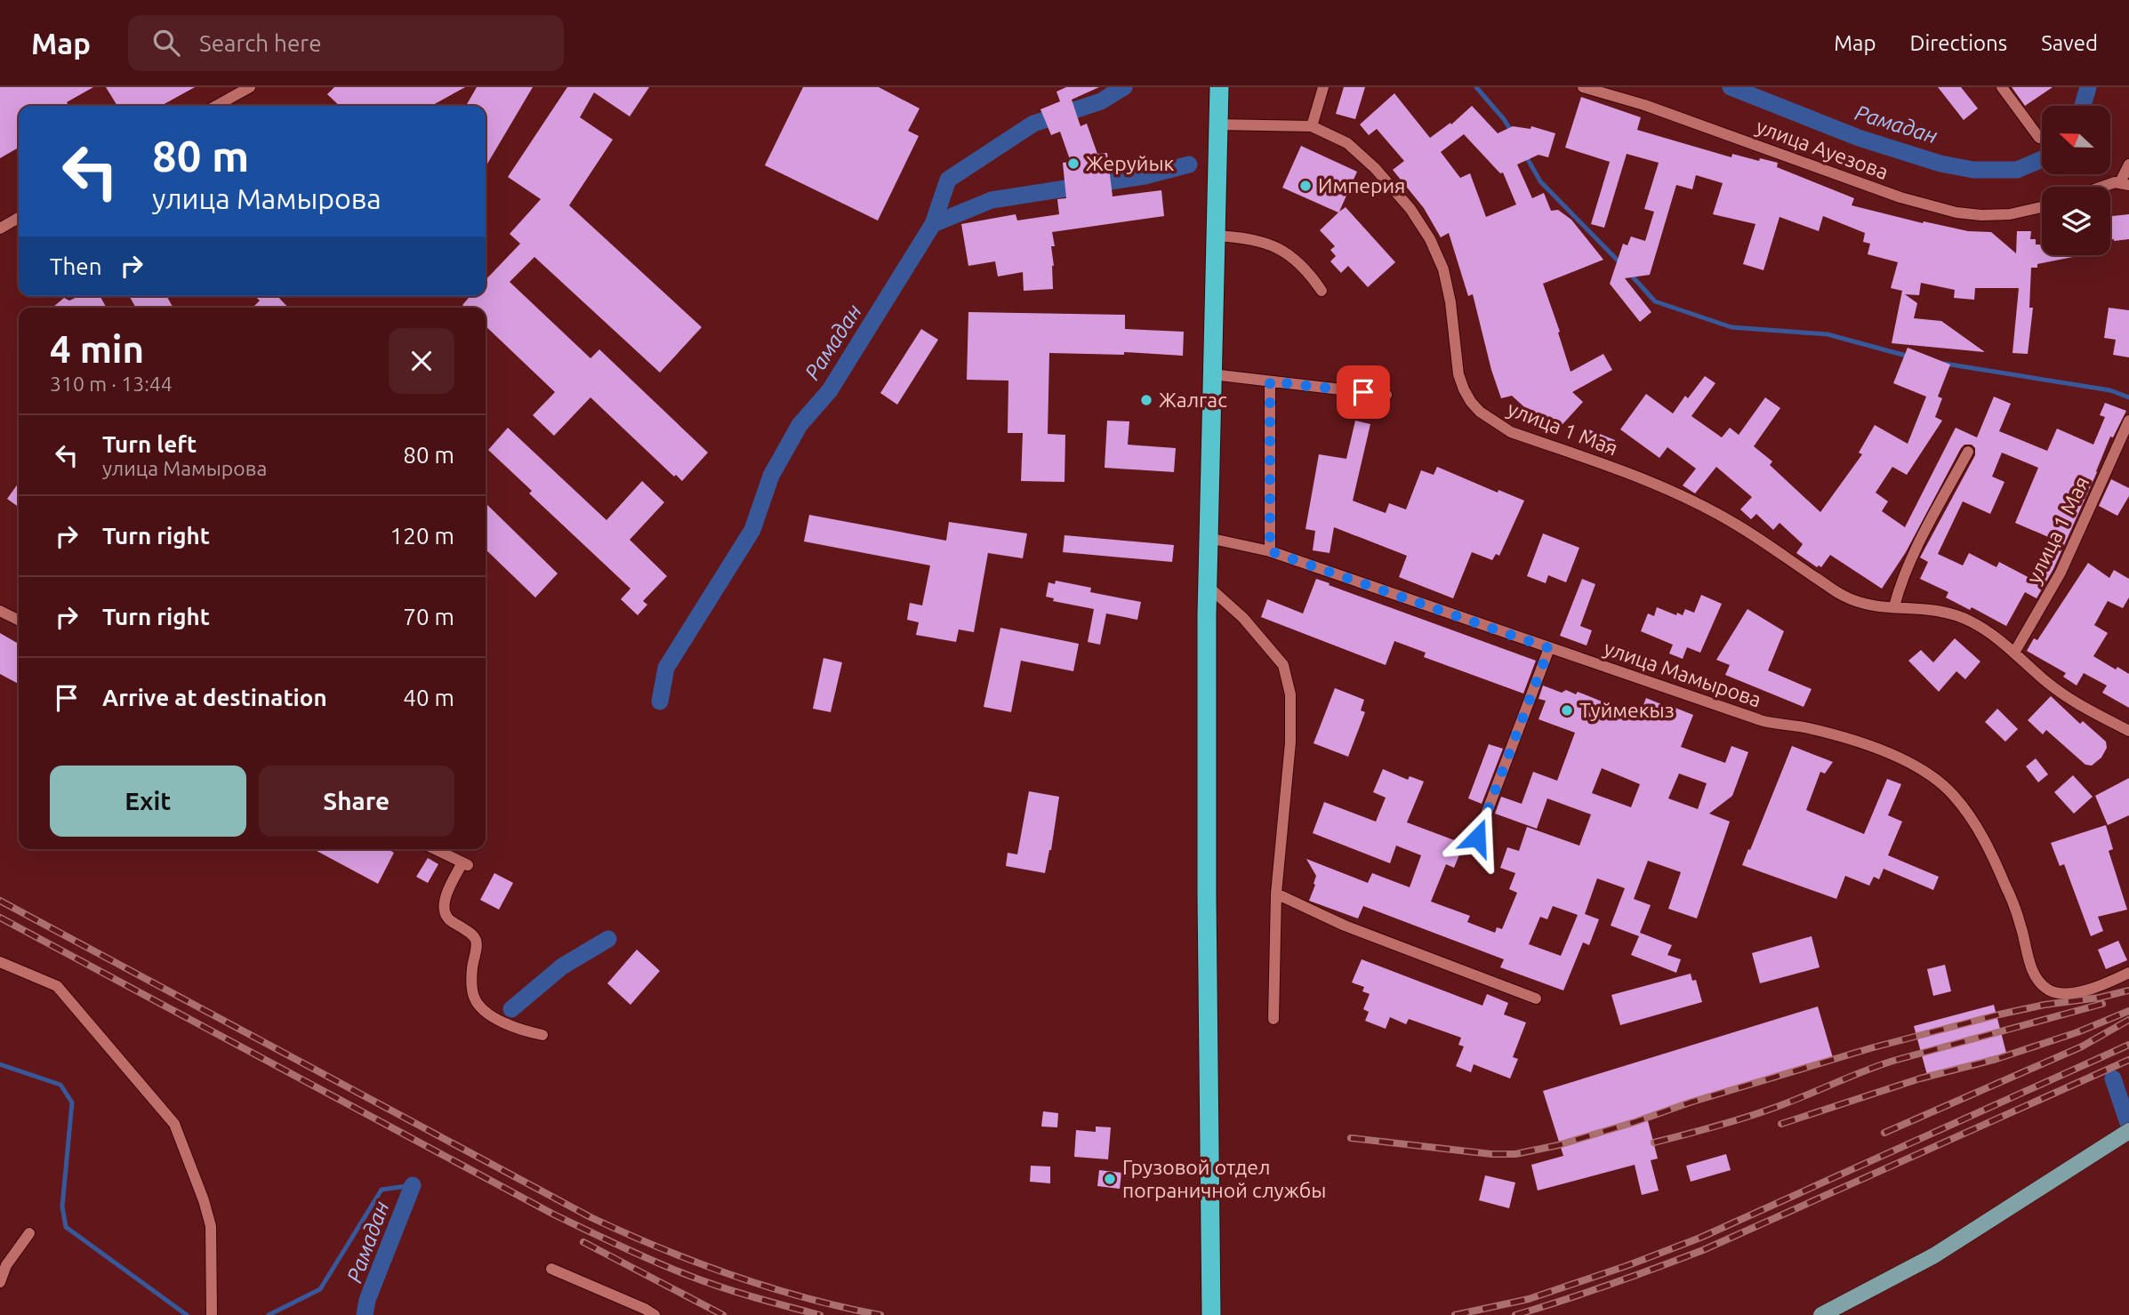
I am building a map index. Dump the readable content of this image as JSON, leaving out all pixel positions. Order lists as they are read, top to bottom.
{
  "streets": {
    "street": ["улица Ауезова", "улица 1 Мая", "улица Мамырова"]
  },
  "water": ["Рамадан"],
  "places": [
    "Жеруйык",
    "Империя",
    "Жалгас",
    "Туймекыз",
    "Грузовой отдел пограничной службы"
  ],
  "north": "left",
  "page": {
    "header": "Map",
    "search": "Search here",
    "nav": ["Map", "Directions", "Saved"],
    "turn": ["80 m", "улица Мамырова"],
    "then": "Then",
    "heading": ["4 min", "310 m · 13:44"],
    "list": [
      {
        "name": "Turn left",
        "note": "улица Мамырова",
        "value": "80 m"
      },
      {
        "name": "Turn right",
        "value": "120 m"
      },
      {
        "name": "Turn right",
        "value": "70 m"
      },
      {
        "name": "Arrive at destination",
        "value": "40 m"
      }
    ],
    "buttons": ["Exit", "Share"]
  }
}
